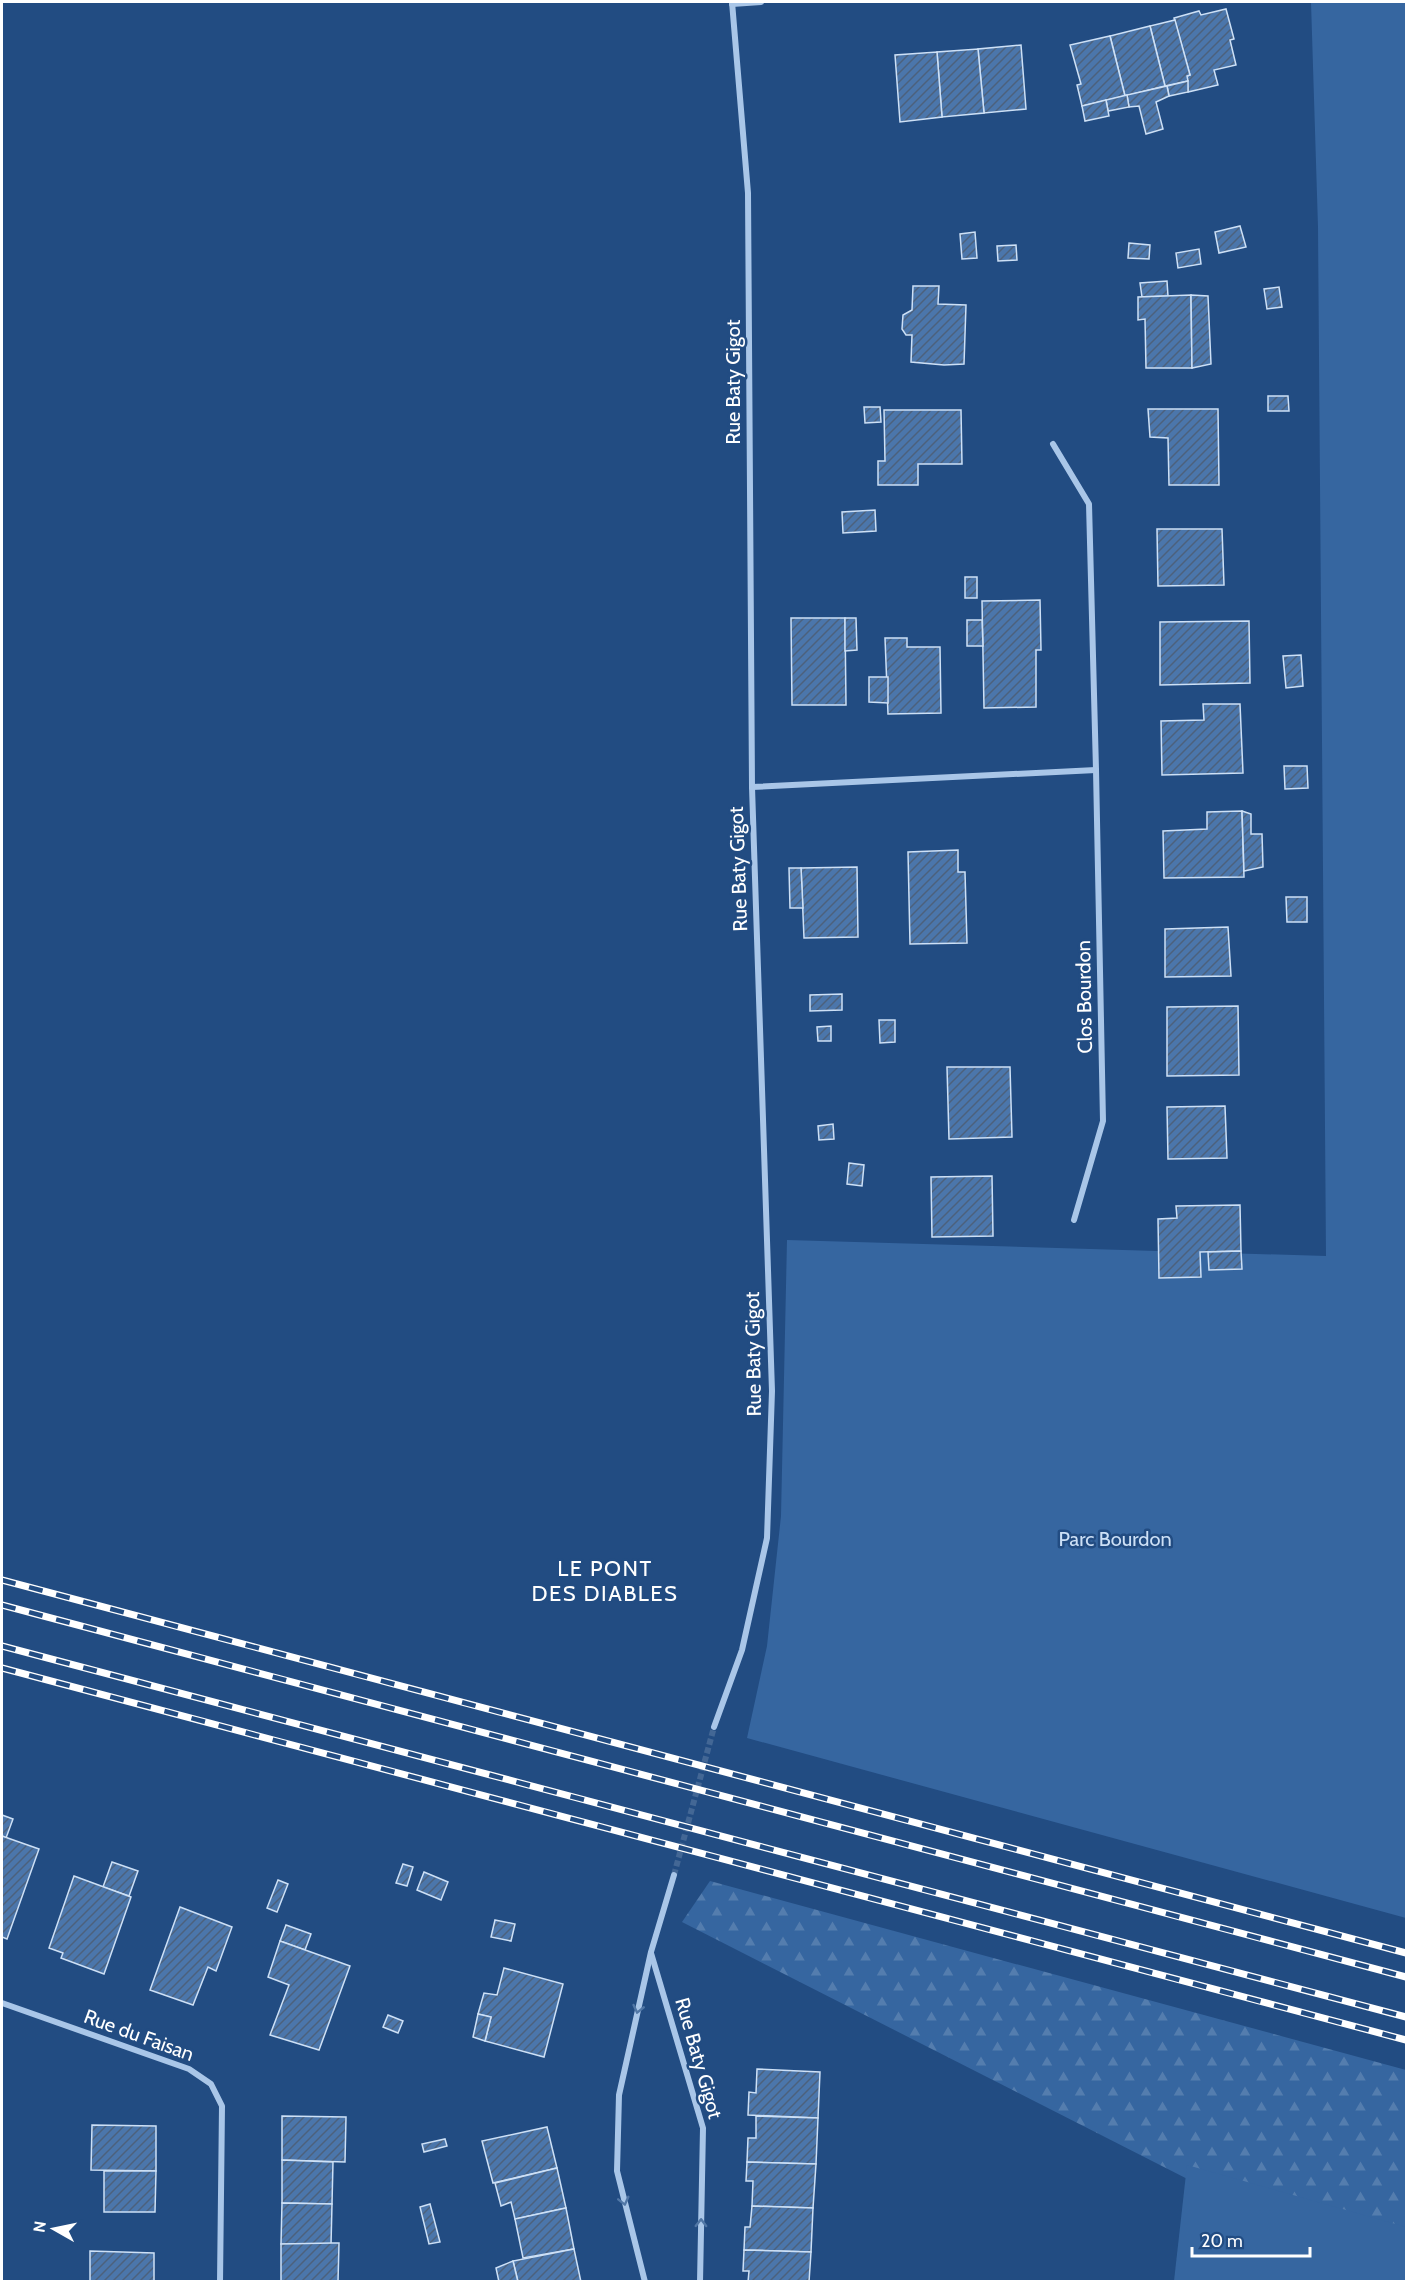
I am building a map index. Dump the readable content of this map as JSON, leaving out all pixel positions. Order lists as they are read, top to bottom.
{
  "streets": {
    "street": ["Rue Baty Gigot", "Clos Bourdon", "Rue du Faisan"]
  },
  "districts": ["LE PONT DES DIABLES"],
  "parks": ["Parc Bourdon"],
  "scale_bar": "20 m",
  "north": "left"
}
